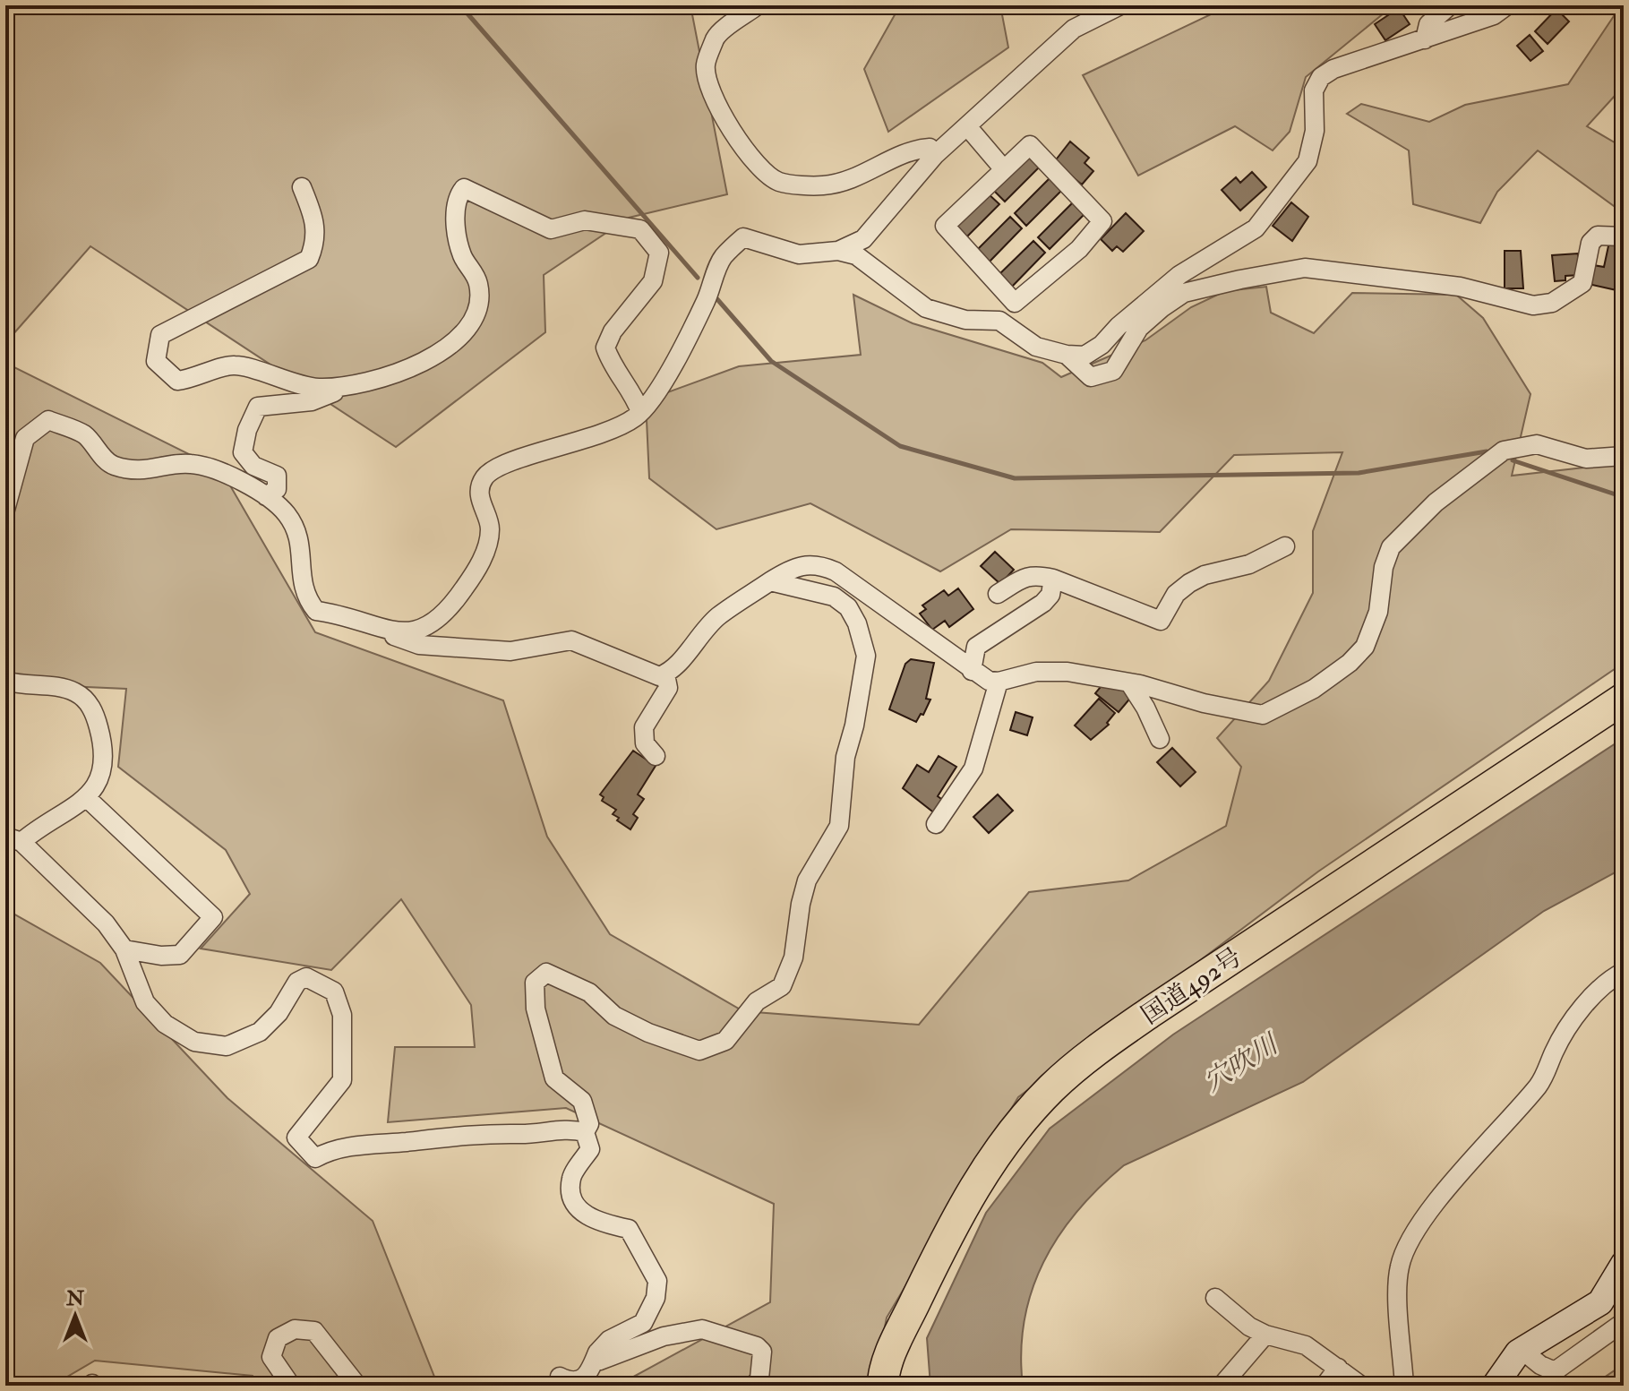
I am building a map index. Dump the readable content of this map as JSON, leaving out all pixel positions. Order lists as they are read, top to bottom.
{
  "streets": {
    "highway": ["国道492号"]
  },
  "water": ["穴吹川"],
  "north": "top"
}
